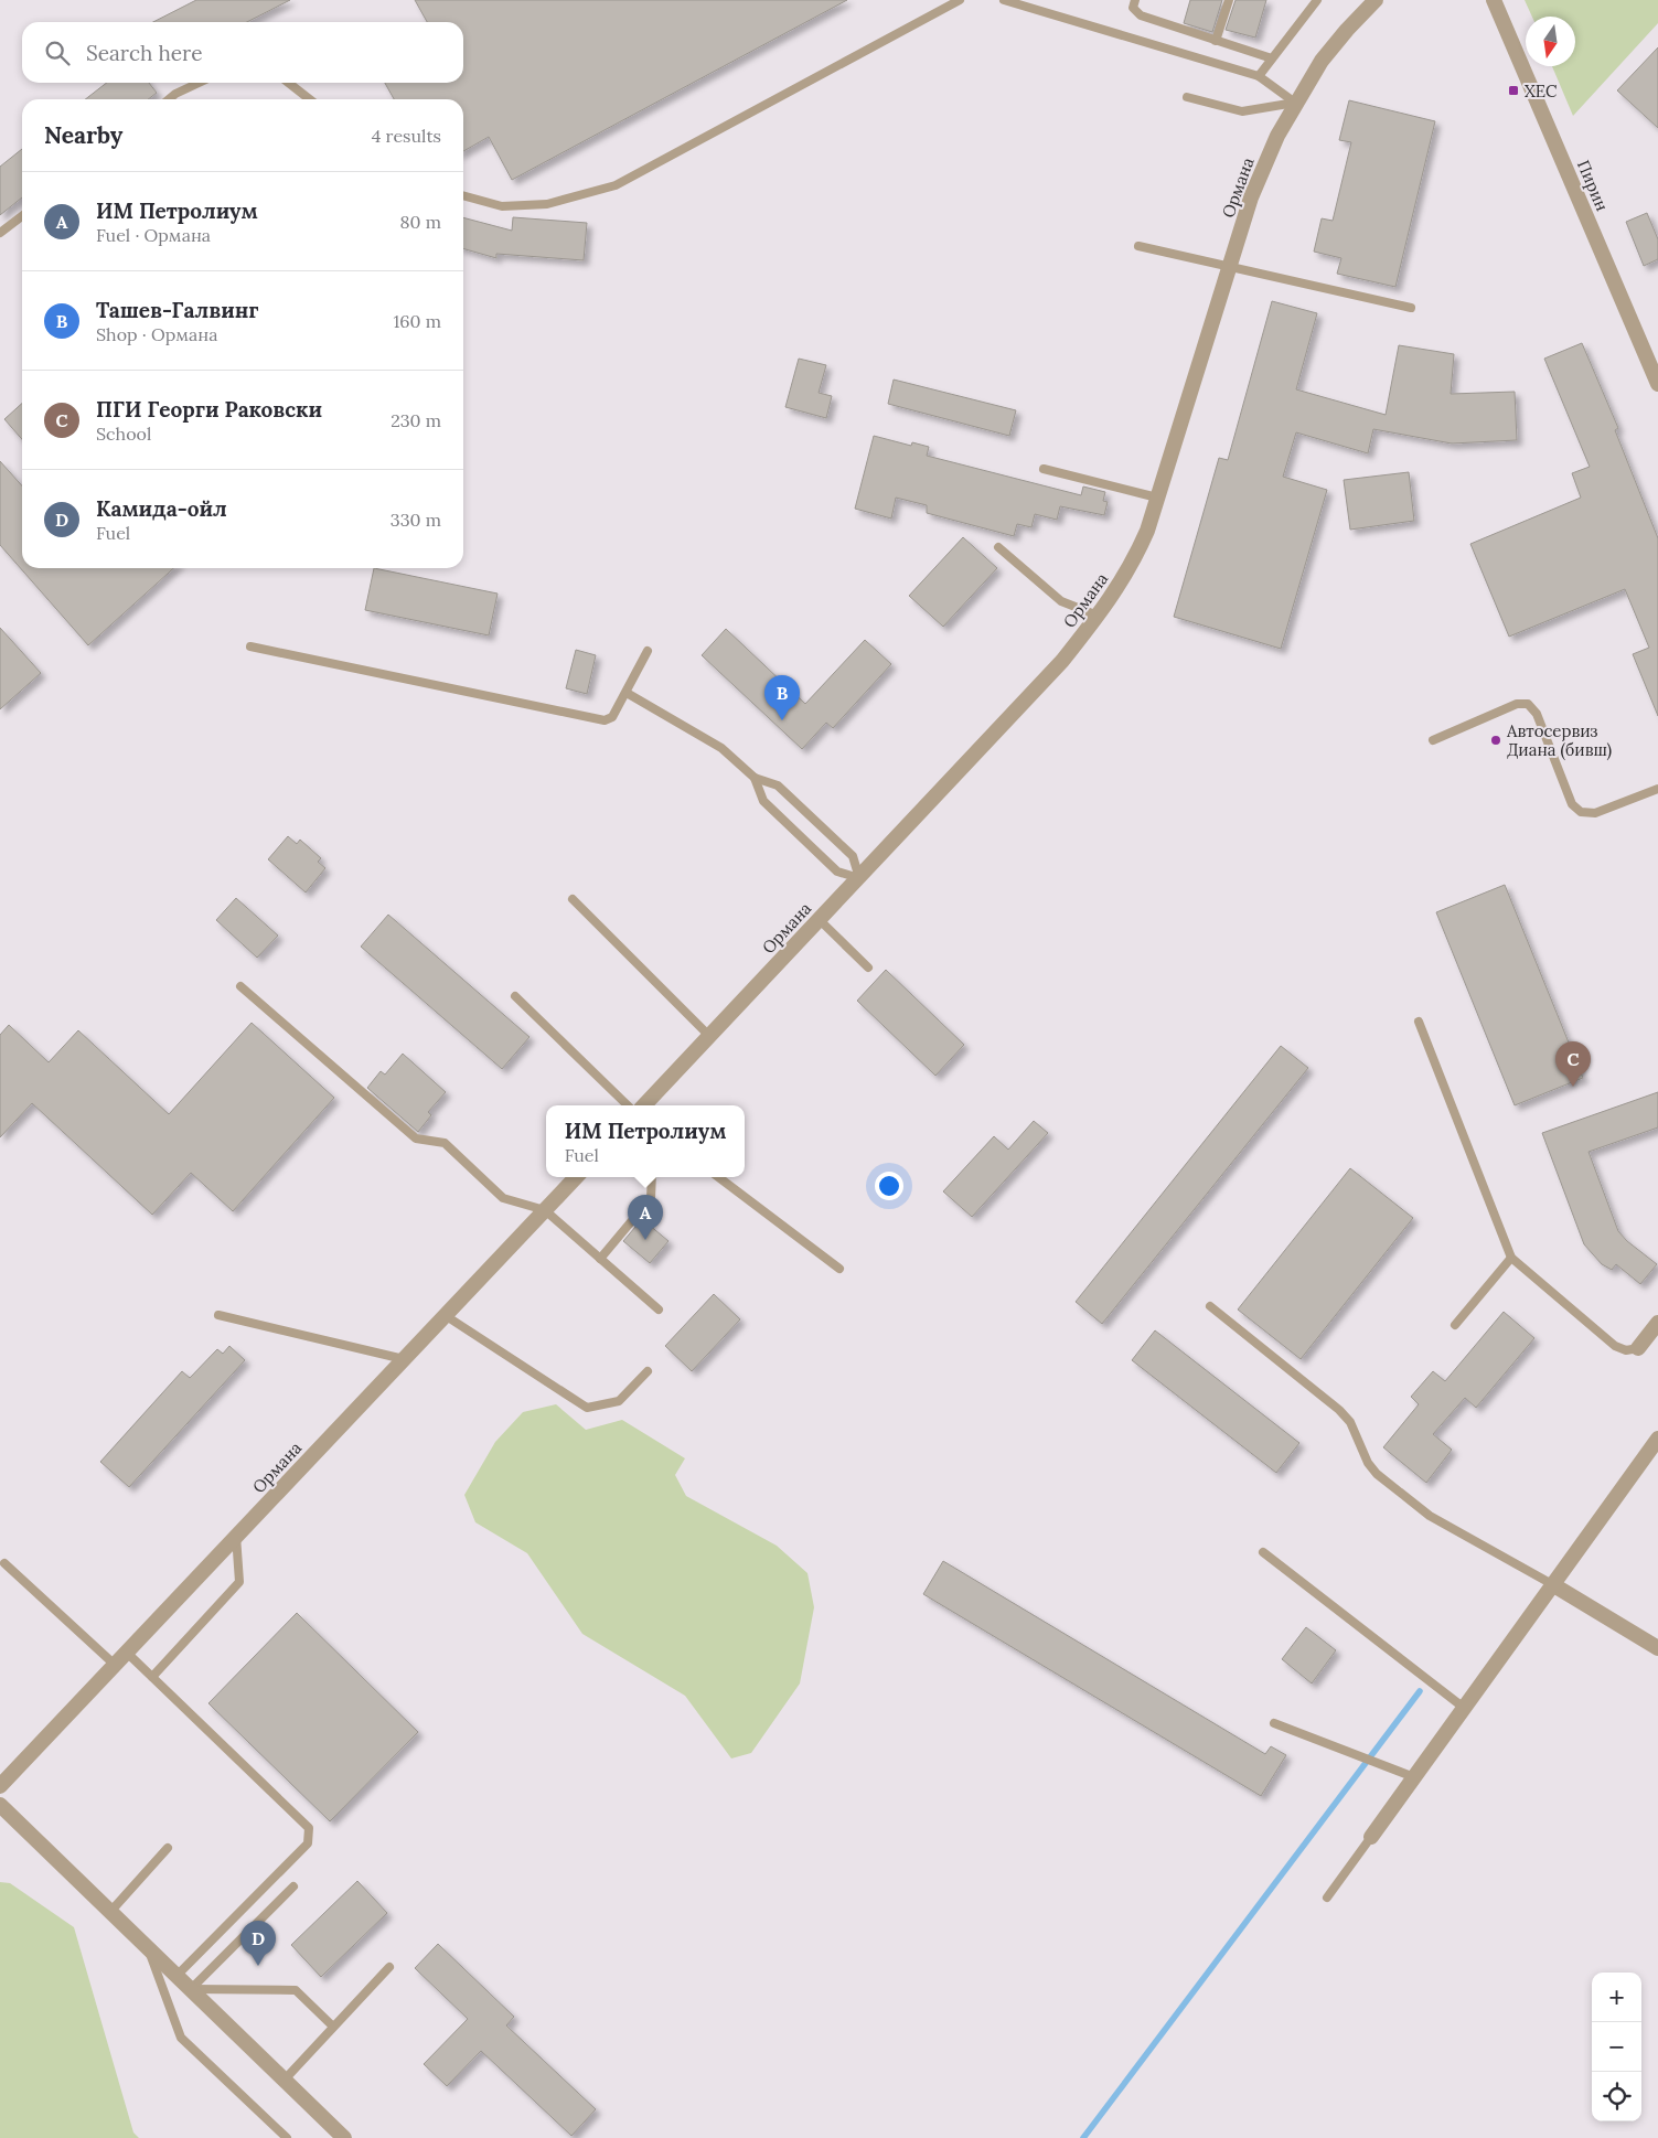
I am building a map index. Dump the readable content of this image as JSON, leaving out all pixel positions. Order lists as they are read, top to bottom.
{
  "streets": {
    "street": ["Пирин", "Ормана"]
  },
  "places": {
    "transit": ["ХЕС"],
    "other": ["Автосервиз Диана (бивш)"]
  },
  "north": "bottom",
  "page": {
    "search": "Search here",
    "heading": ["Nearby", "4 results"],
    "list": [
      {
        "mark": "A",
        "name": "ИМ Петролиум",
        "note": "Fuel · Ормана",
        "value": "80 m"
      },
      {
        "mark": "B",
        "name": "Ташев-Галвинг",
        "note": "Shop · Ормана",
        "value": "160 m"
      },
      {
        "mark": "C",
        "name": "ПГИ Георги Раковски",
        "note": "School",
        "value": "230 m"
      },
      {
        "mark": "D",
        "name": "Камида-ойл",
        "note": "Fuel",
        "value": "330 m"
      }
    ],
    "pins": [
      "B",
      "C",
      "A",
      "D"
    ],
    "popup": ["ИМ Петролиум", "Fuel"],
    "map_buttons": ["+", "−"]
  }
}
